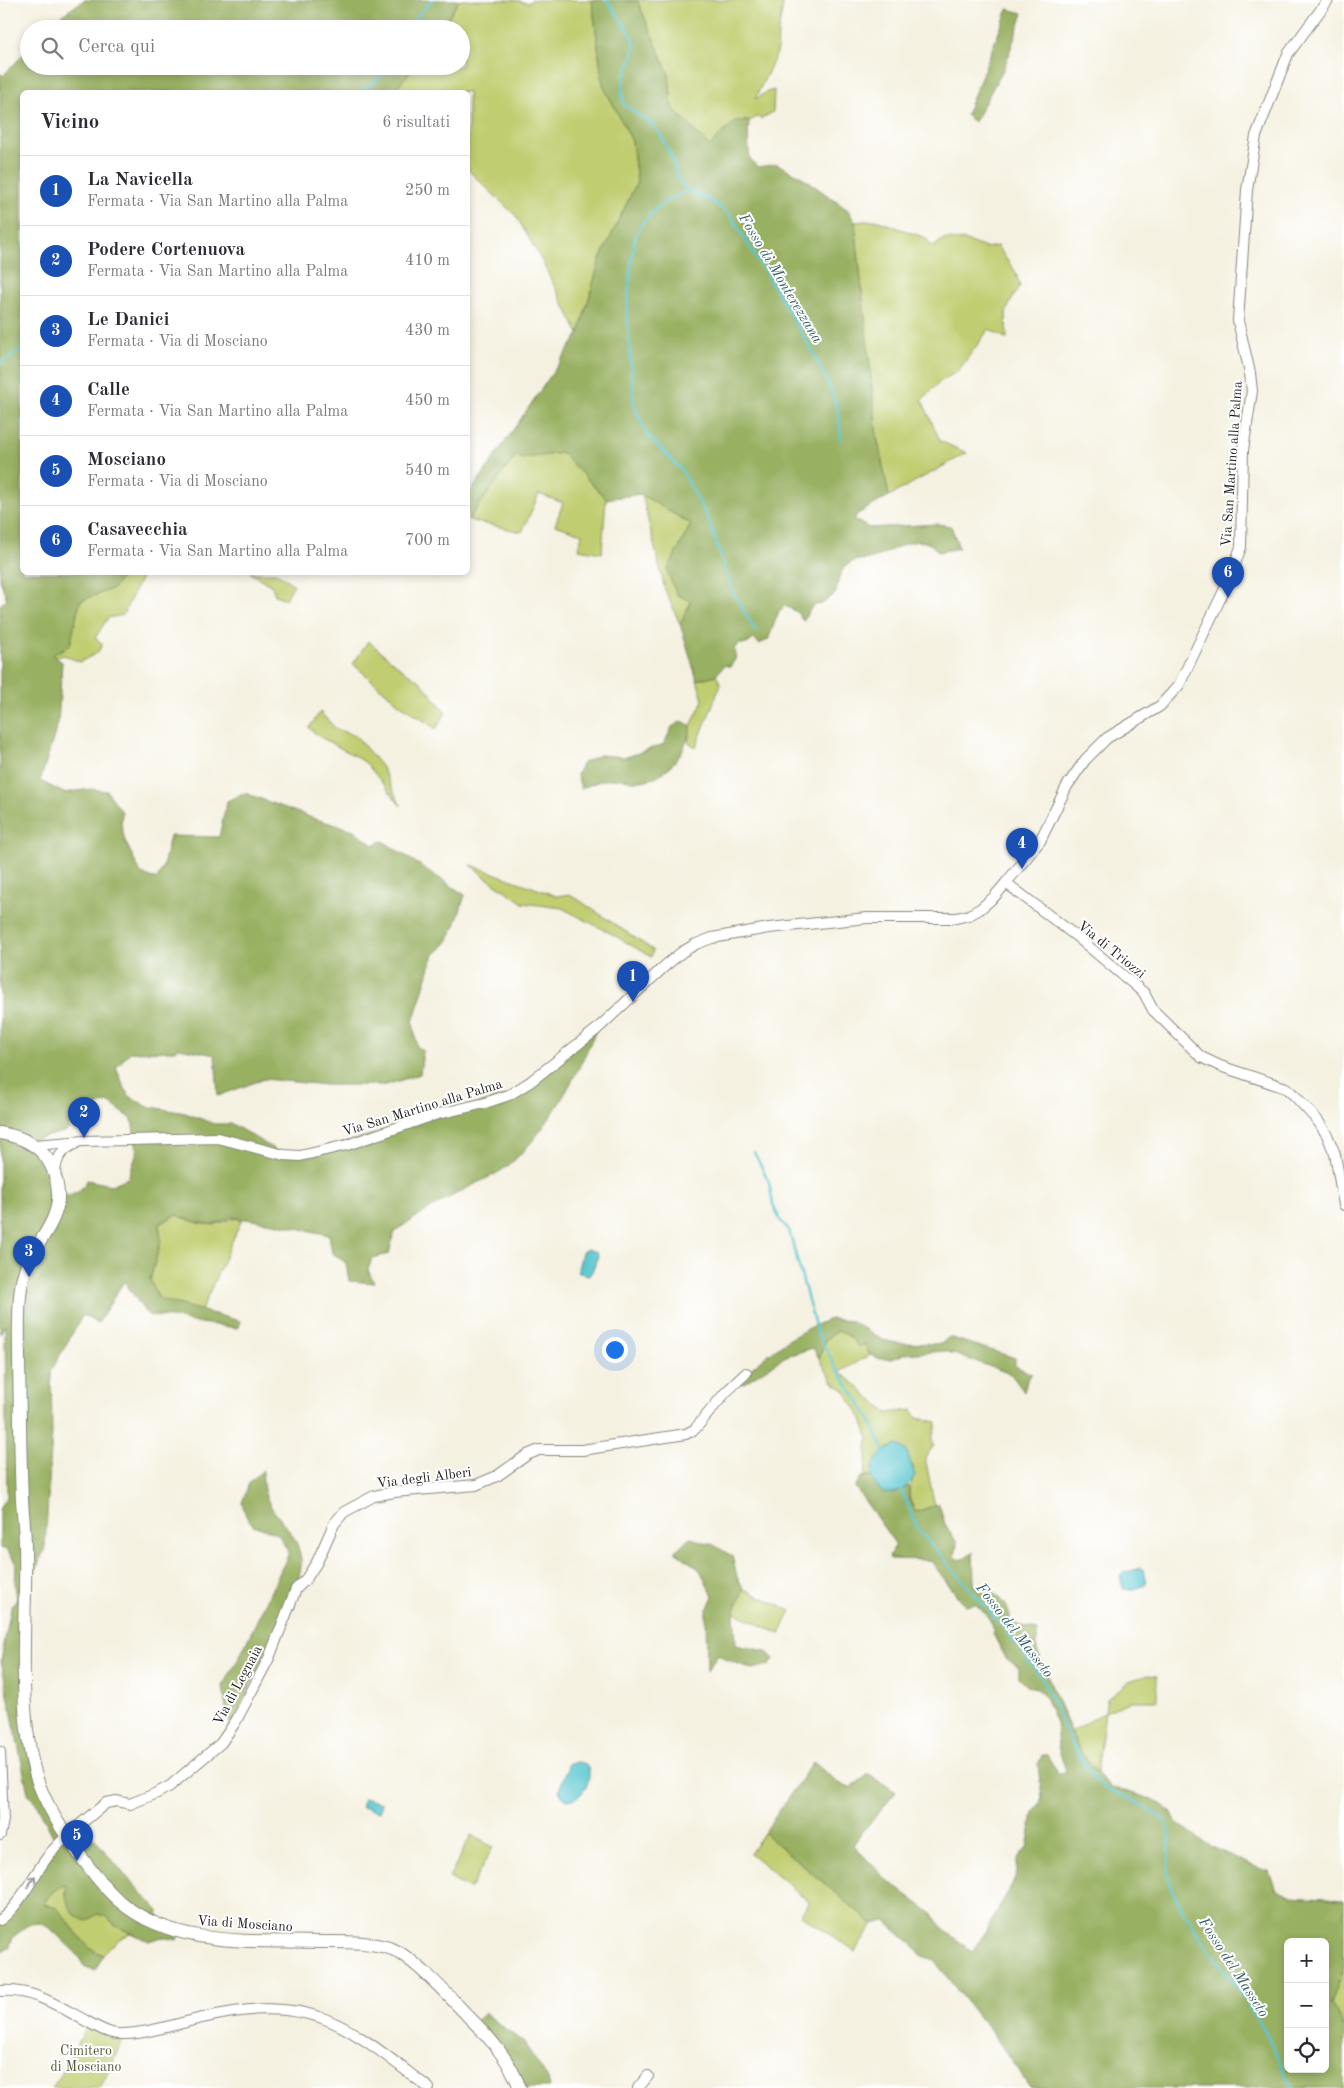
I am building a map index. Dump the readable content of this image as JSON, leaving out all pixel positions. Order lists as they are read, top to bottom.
{
  "streets": {
    "main road": ["Via di Mosciano"],
    "street": [
      "Via San Martino alla Palma",
      "Via di Triozzi",
      "Via degli Alberi",
      "Via di Legnaia"
    ]
  },
  "crossings": [
    ["Via San Martino alla Palma", "Via di Triozzi"],
    ["Via San Martino alla Palma", "Via di Mosciano"],
    ["Via degli Alberi", "Via di Legnaia"],
    ["Via di Legnaia", "Via di Mosciano"]
  ],
  "water": ["Fosso di Monterezzana", "Fosso del Masseto"],
  "parks": ["Cimitero di Mosciano"],
  "page": {
    "search": "Cerca qui",
    "heading": ["Vicino", "6 risultati"],
    "list": [
      {
        "mark": "1",
        "name": "La Navicella",
        "note": "Fermata · Via San Martino alla Palma",
        "value": "250 m"
      },
      {
        "mark": "2",
        "name": "Podere Cortenuova",
        "note": "Fermata · Via San Martino alla Palma",
        "value": "410 m"
      },
      {
        "mark": "3",
        "name": "Le Danici",
        "note": "Fermata · Via di Mosciano",
        "value": "430 m"
      },
      {
        "mark": "4",
        "name": "Calle",
        "note": "Fermata · Via San Martino alla Palma",
        "value": "450 m"
      },
      {
        "mark": "5",
        "name": "Mosciano",
        "note": "Fermata · Via di Mosciano",
        "value": "540 m"
      },
      {
        "mark": "6",
        "name": "Casavecchia",
        "note": "Fermata · Via San Martino alla Palma",
        "value": "700 m"
      }
    ],
    "pins": [
      "6",
      "4",
      "1",
      "2",
      "3",
      "5"
    ],
    "map_buttons": ["+", "−"]
  }
}
